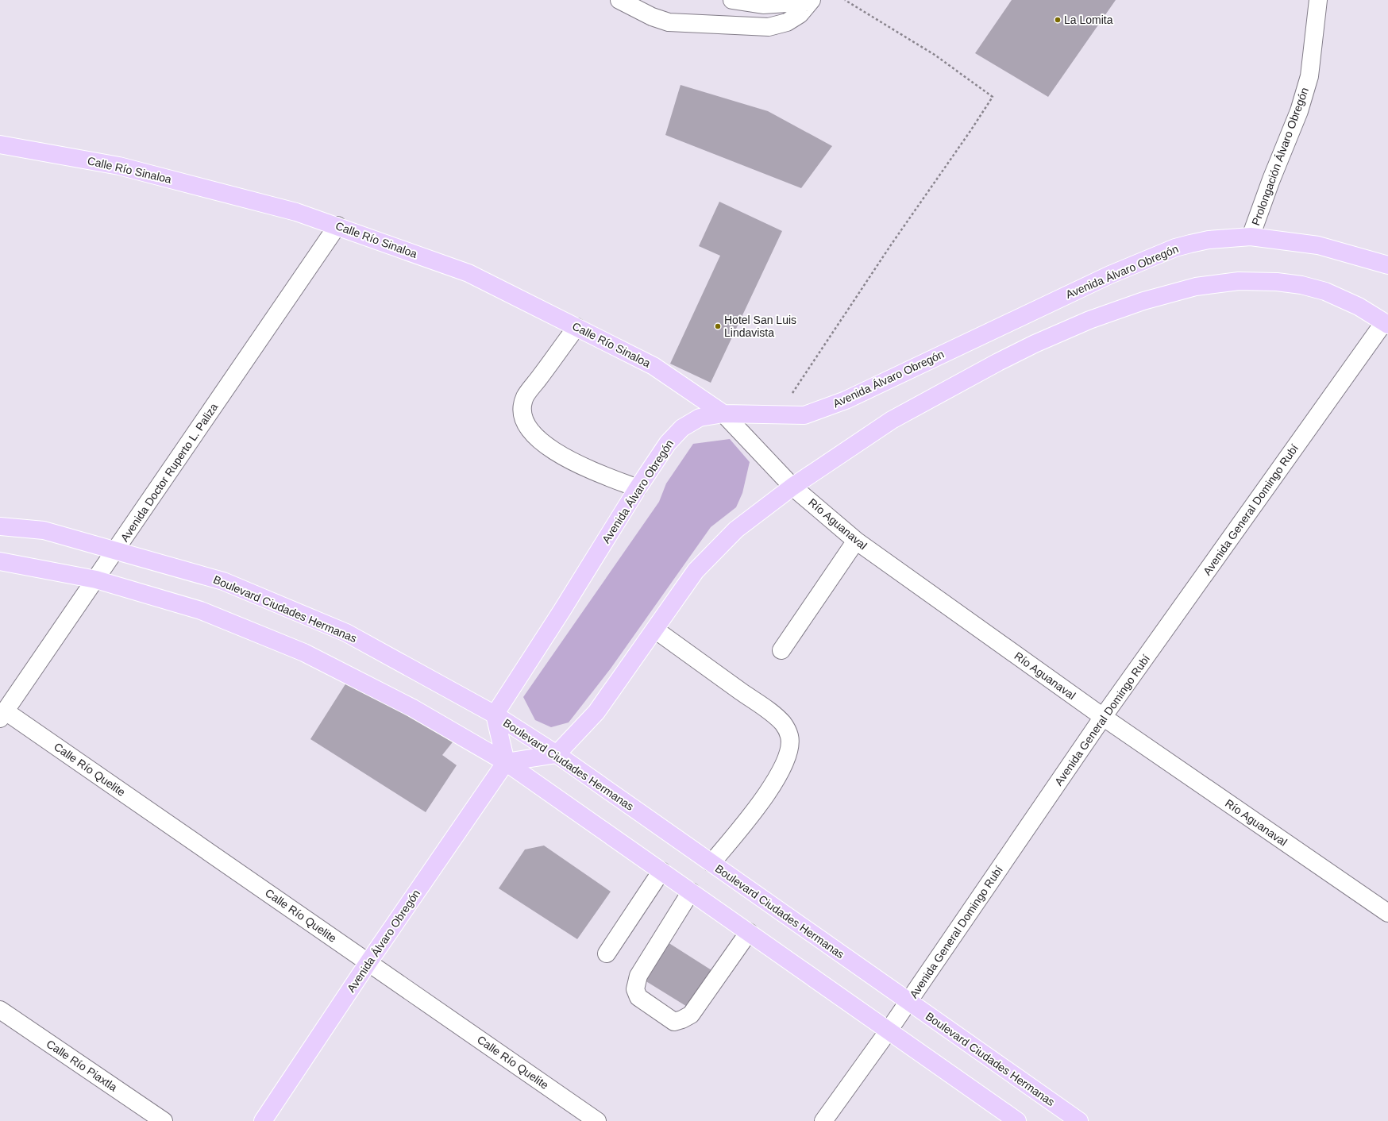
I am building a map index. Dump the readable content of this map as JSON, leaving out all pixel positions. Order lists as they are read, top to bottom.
{
  "streets": {
    "main road": ["Calle Río Sinaloa", "Avenida Álvaro Obregón", "Boulevard Ciudades Hermanas"],
    "street": [
      "Prolongación Álvaro Obregón",
      "Avenida Doctor Ruperto L. Paliza",
      "Avenida General Domingo Rubí",
      "Río Aguanaval",
      "Calle Río Quelite",
      "Calle Río Piaxtla"
    ]
  },
  "crossings": [
    ["Prolongación Álvaro Obregón", "Avenida Álvaro Obregón"],
    ["Calle Río Sinaloa", "Avenida Álvaro Obregón"],
    ["Calle Río Sinaloa", "Avenida Doctor Ruperto L. Paliza"],
    ["Calle Río Sinaloa", "Río Aguanaval"],
    ["Avenida Álvaro Obregón", "Río Aguanaval"],
    ["Avenida Álvaro Obregón", "Boulevard Ciudades Hermanas"],
    ["Avenida Álvaro Obregón", "Calle Río Quelite"],
    ["Avenida Doctor Ruperto L. Paliza", "Boulevard Ciudades Hermanas"],
    ["Avenida Doctor Ruperto L. Paliza", "Calle Río Quelite"],
    ["Avenida General Domingo Rubí", "Río Aguanaval"],
    ["Avenida General Domingo Rubí", "Boulevard Ciudades Hermanas"]
  ],
  "places": ["La Lomita", "Hotel San Luis Lindavista"]
}
